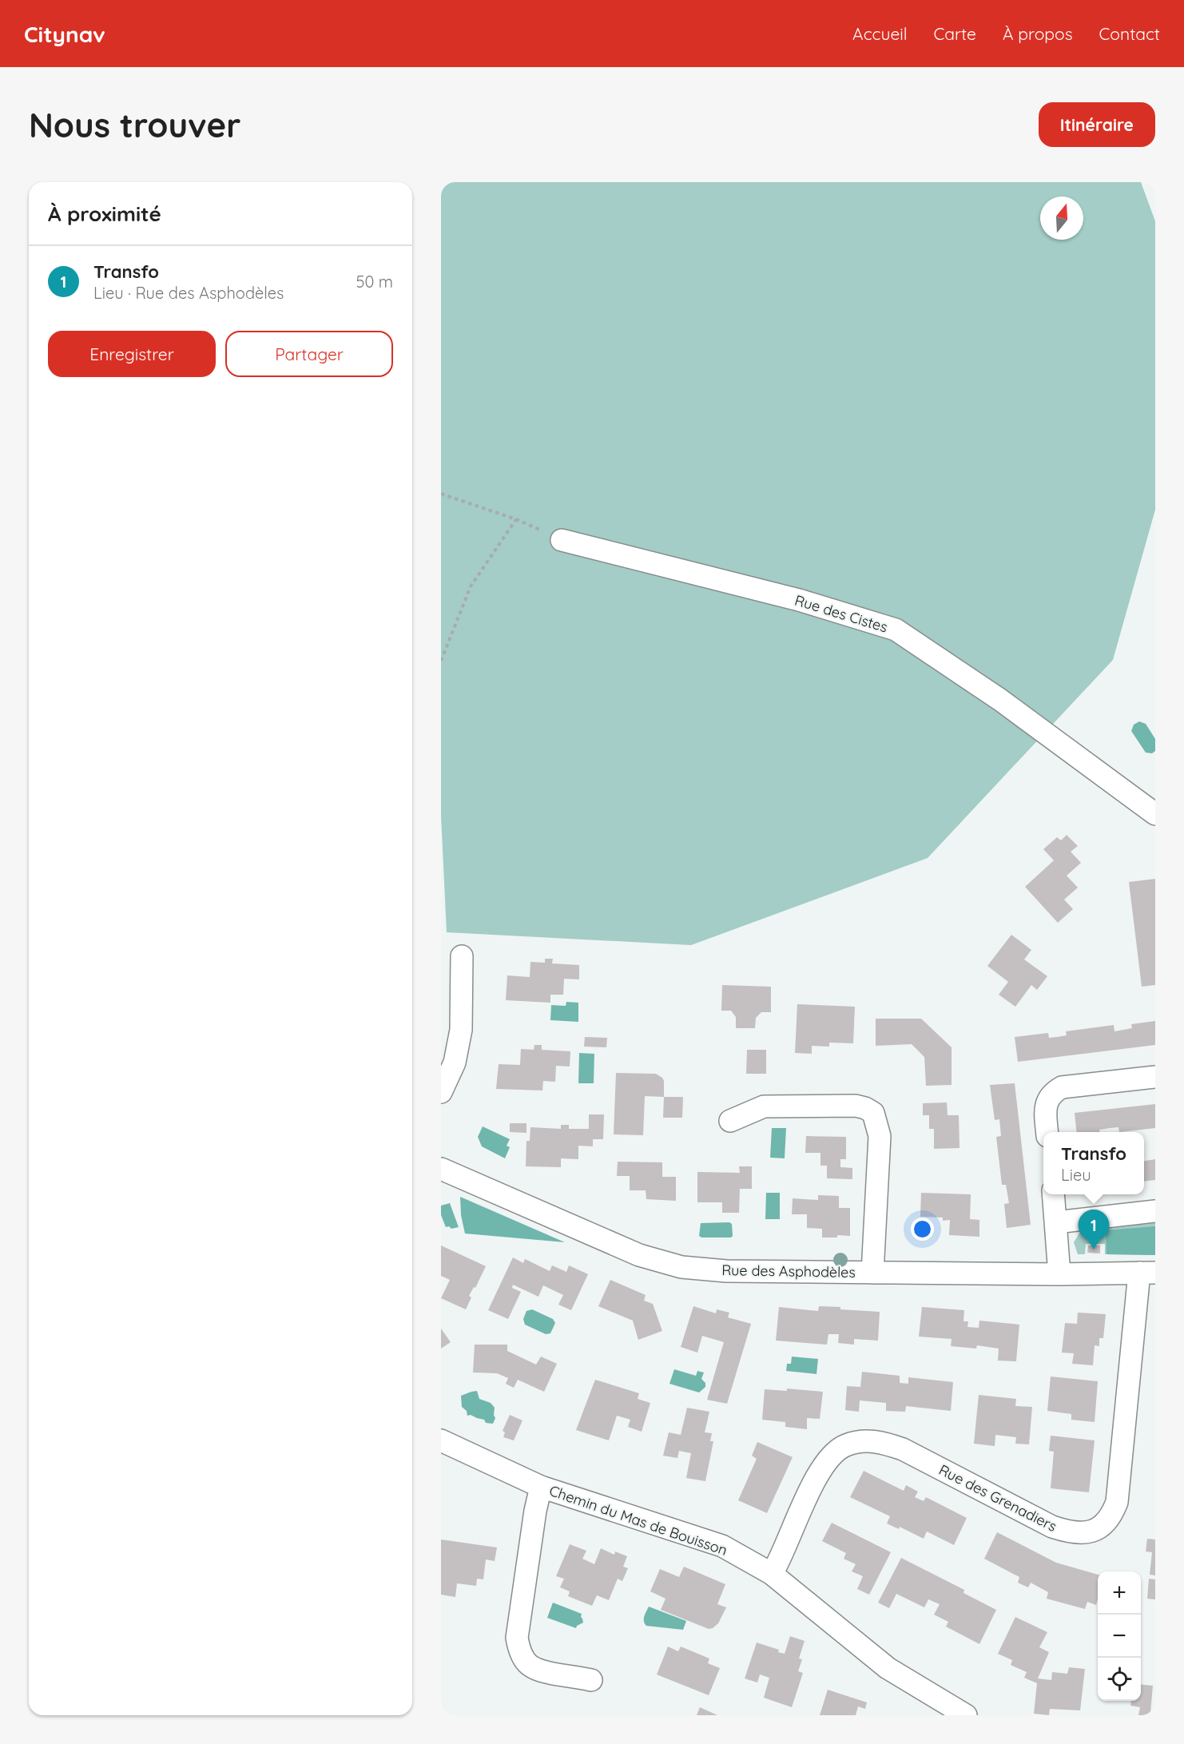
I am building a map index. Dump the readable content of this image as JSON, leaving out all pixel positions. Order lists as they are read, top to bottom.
{
  "streets": {
    "street": [
      "Rue des Cistes",
      "Rue des Asphodèles",
      "Rue des Grenadiers",
      "Chemin du Mas de Bouisson"
    ]
  },
  "crossings": [
    ["Rue des Asphodèles", "Rue des Grenadiers"],
    ["Rue des Grenadiers", "Chemin du Mas de Bouisson"]
  ],
  "north": "top",
  "page": {
    "header": "Citynav",
    "nav": [
      "Accueil",
      "Carte",
      "À propos",
      "Contact"
    ],
    "buttons": [
      "Itinéraire",
      ["Enregistrer", "Partager"]
    ],
    "title": "Nous trouver",
    "heading": "À proximité",
    "list": [
      {
        "mark": "1",
        "name": "Transfo",
        "note": "Lieu · Rue des Asphodèles",
        "value": "50 m"
      }
    ],
    "popup": ["Transfo", "Lieu"],
    "pins": "1",
    "map_buttons": ["+", "−"]
  }
}
